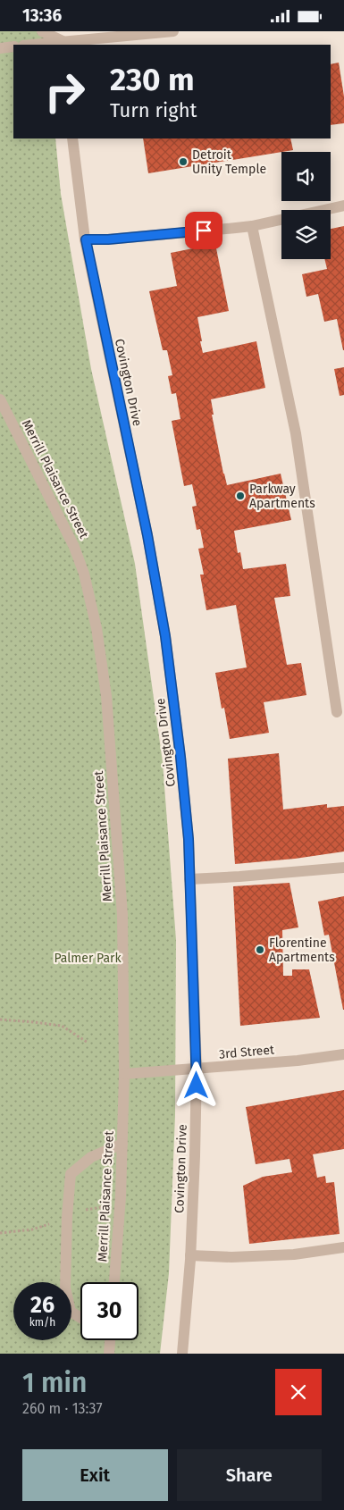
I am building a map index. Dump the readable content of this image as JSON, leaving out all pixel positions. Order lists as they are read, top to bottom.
{
  "streets": {
    "street": ["Covington Drive", "Merrill Plaisance Street", "3rd Street"]
  },
  "crossings": [
    ["Covington Drive", "3rd Street"],
    ["Merrill Plaisance Street", "3rd Street"]
  ],
  "parks": ["Palmer Park"],
  "places": ["Detroit Unity Temple", "Parkway Apartments", "Florentine Apartments"],
  "page": {
    "status": "13:36",
    "turn": ["230 m", "Turn right"],
    "speed": "26 km/h",
    "limit": "30",
    "heading": ["1 min", "260 m · 13:37"],
    "buttons": ["Exit", "Share"]
  }
}
